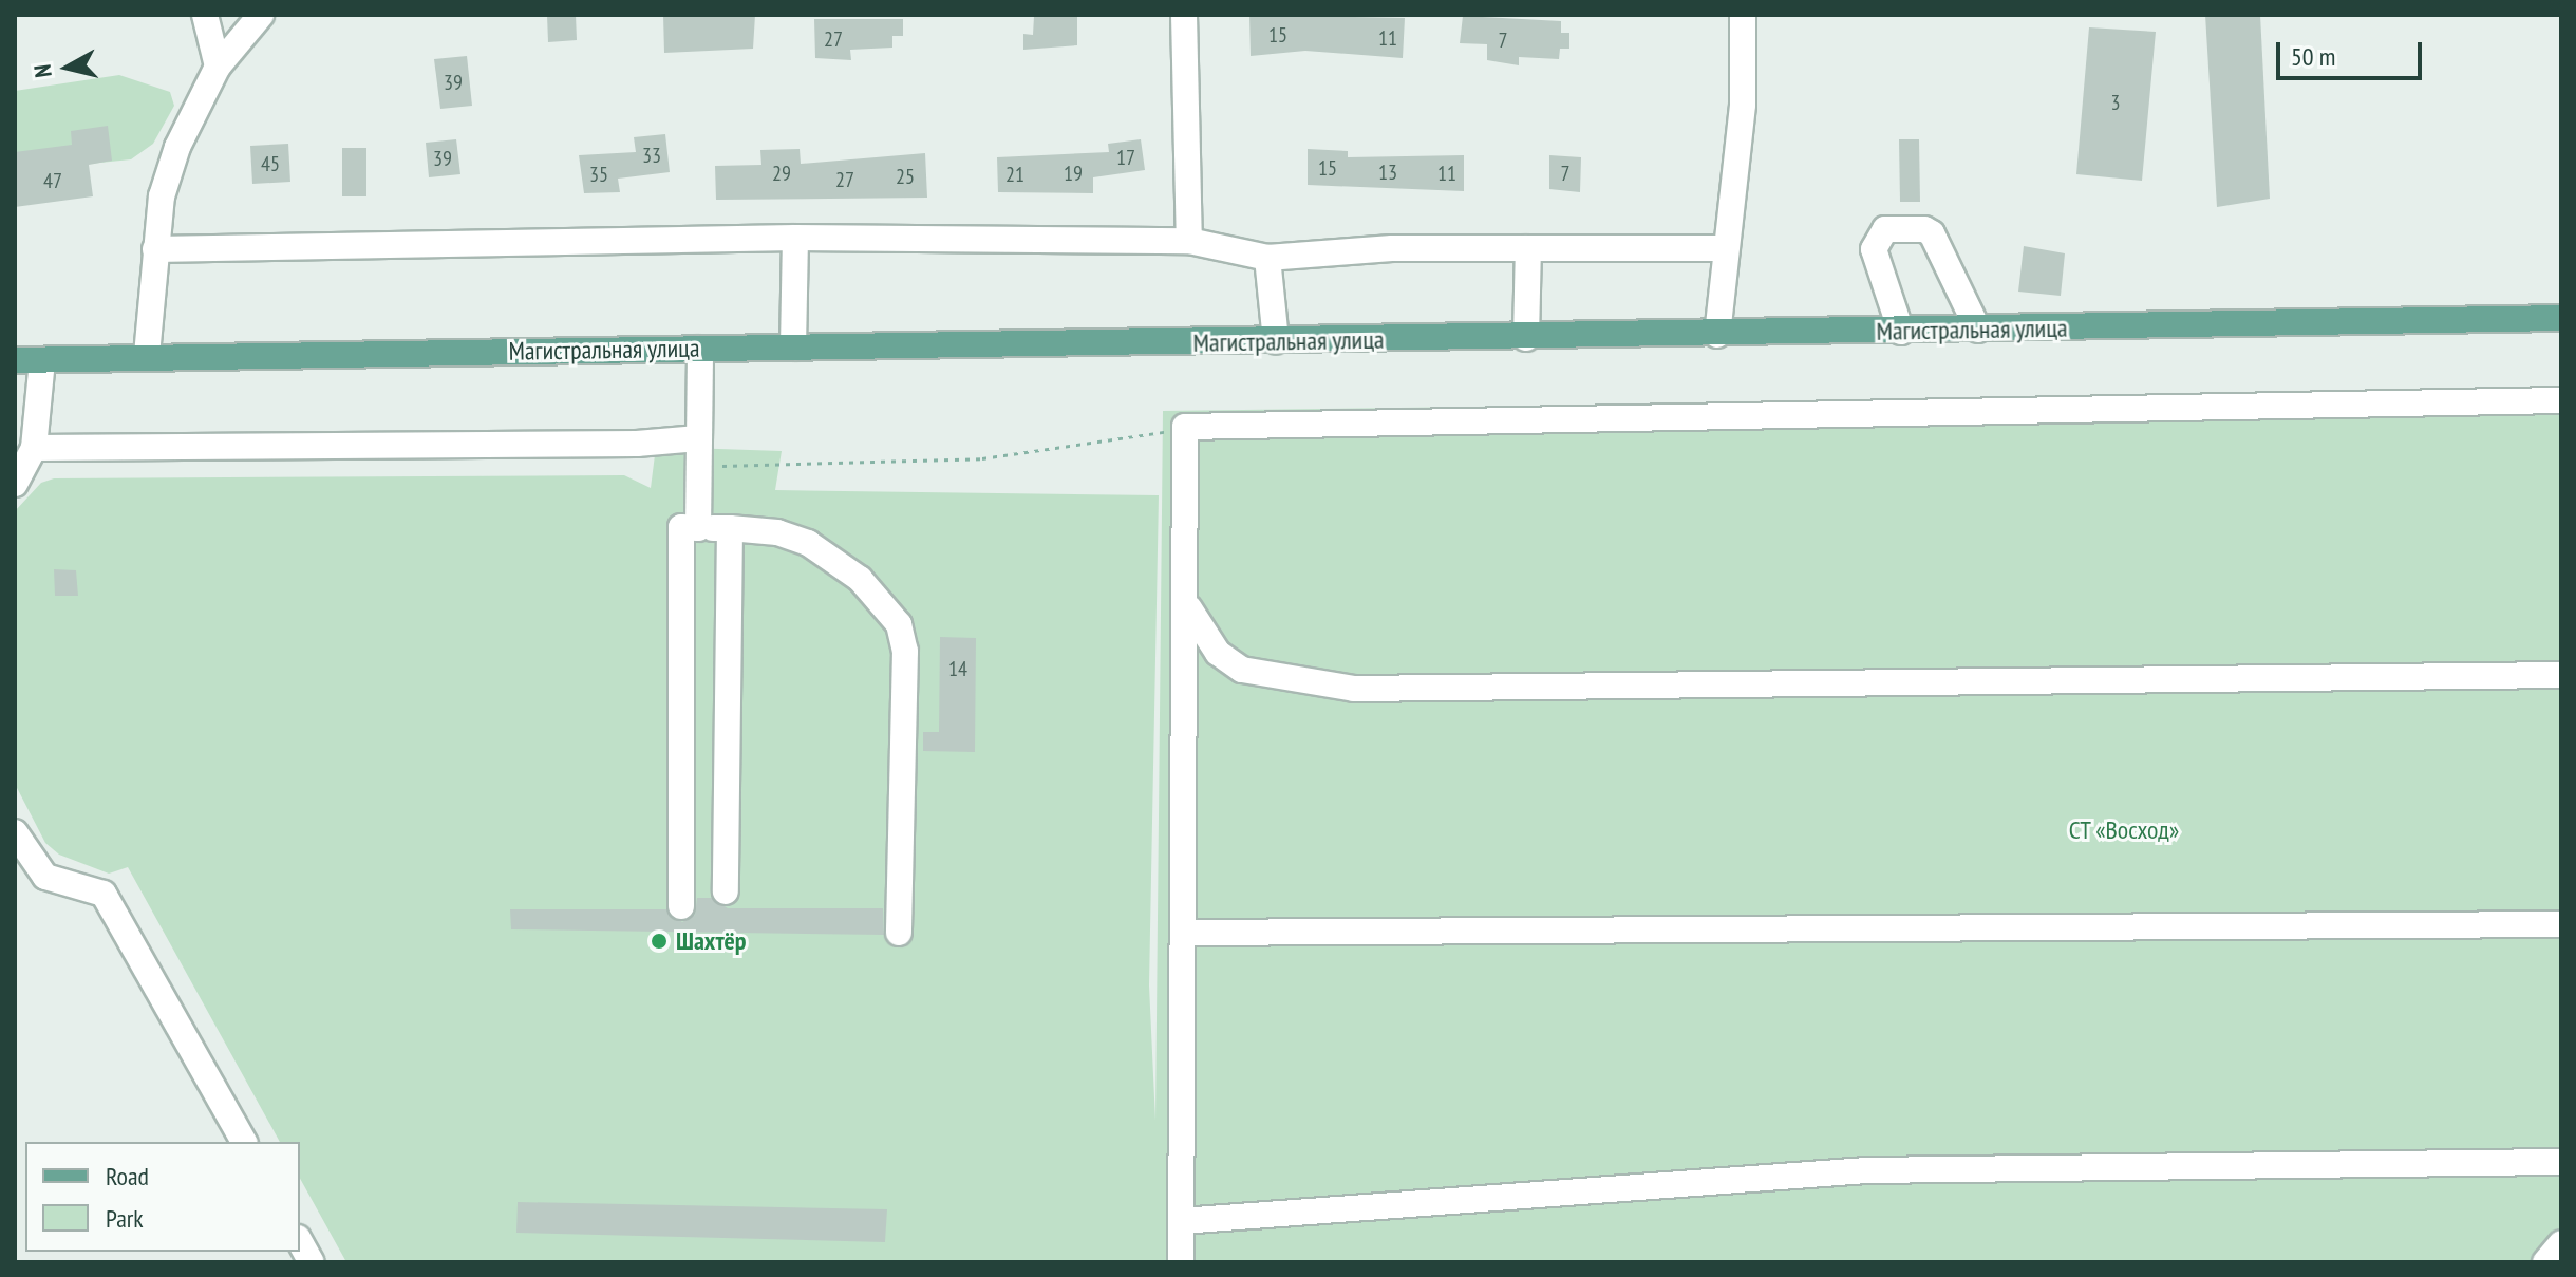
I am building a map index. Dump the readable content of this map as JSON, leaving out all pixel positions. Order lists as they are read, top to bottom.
{
  "streets": {
    "main road": ["Магистральная улица"]
  },
  "parks": ["СТ «Восход»"],
  "places": ["Шахтёр"],
  "house_numbers": [
    "15",
    "11",
    "27",
    "7",
    "39",
    "3",
    "33",
    "17",
    "39",
    "45",
    "15",
    "13",
    "29",
    "19",
    "11",
    "7",
    "35",
    "21",
    "25",
    "27",
    "47",
    "14"
  ],
  "legend": ["Road", "Park"],
  "scale_bar": "50 m",
  "north": "left"
}
